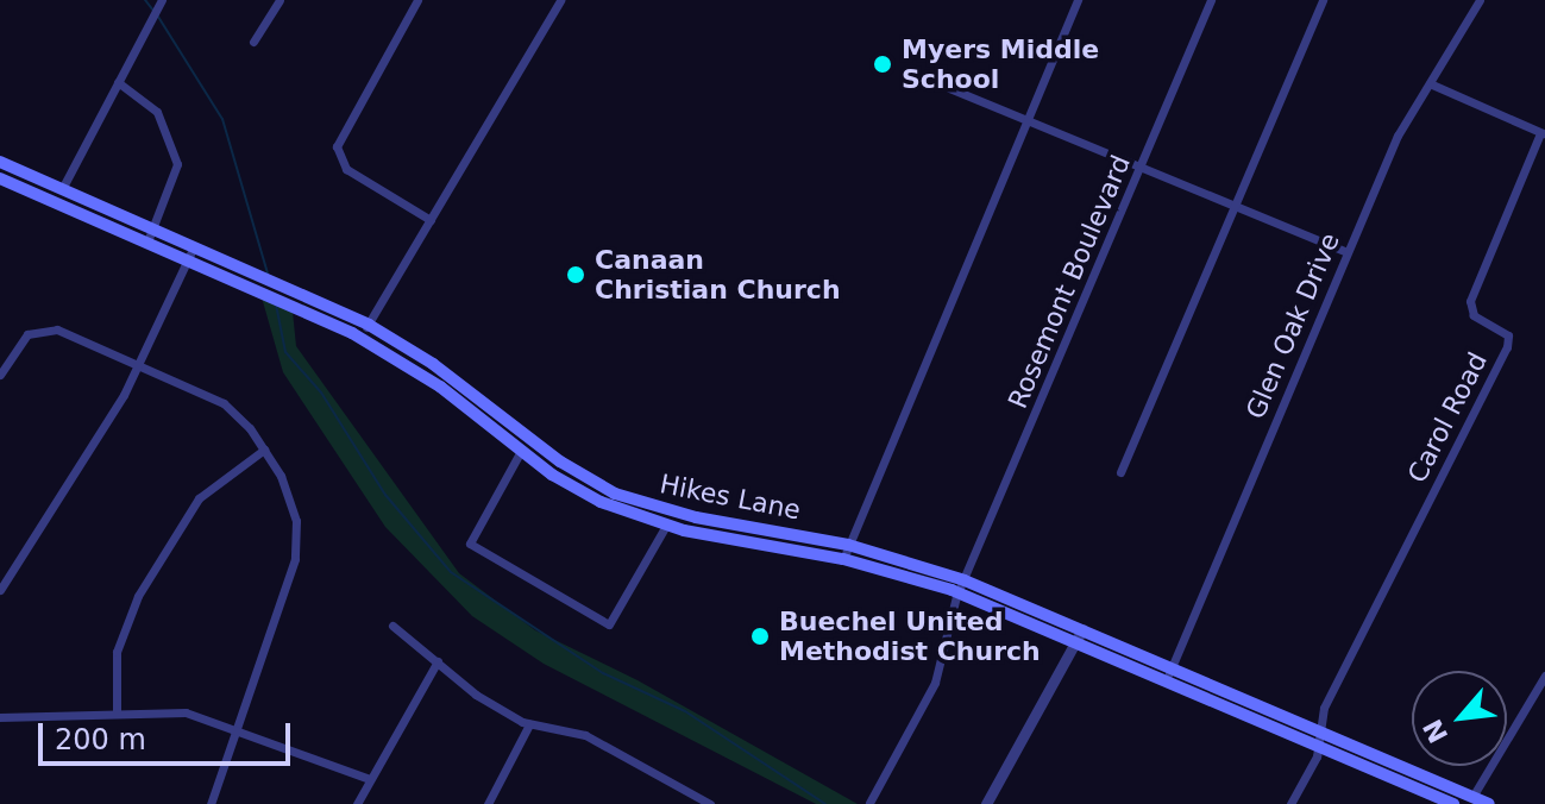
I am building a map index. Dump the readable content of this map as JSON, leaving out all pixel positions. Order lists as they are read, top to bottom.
{
  "streets": {
    "main road": ["Hikes Lane"],
    "street": ["Rosemont Boulevard", "Glen Oak Drive", "Carol Road"]
  },
  "crossings": [
    ["Rosemont Boulevard", "Hikes Lane"],
    ["Glen Oak Drive", "Hikes Lane"],
    ["Carol Road", "Hikes Lane"]
  ],
  "places": ["Myers Middle School", "Canaan Christian Church", "Buechel United Methodist Church"],
  "scale_bar": "200 m",
  "north": "bottom left"
}
